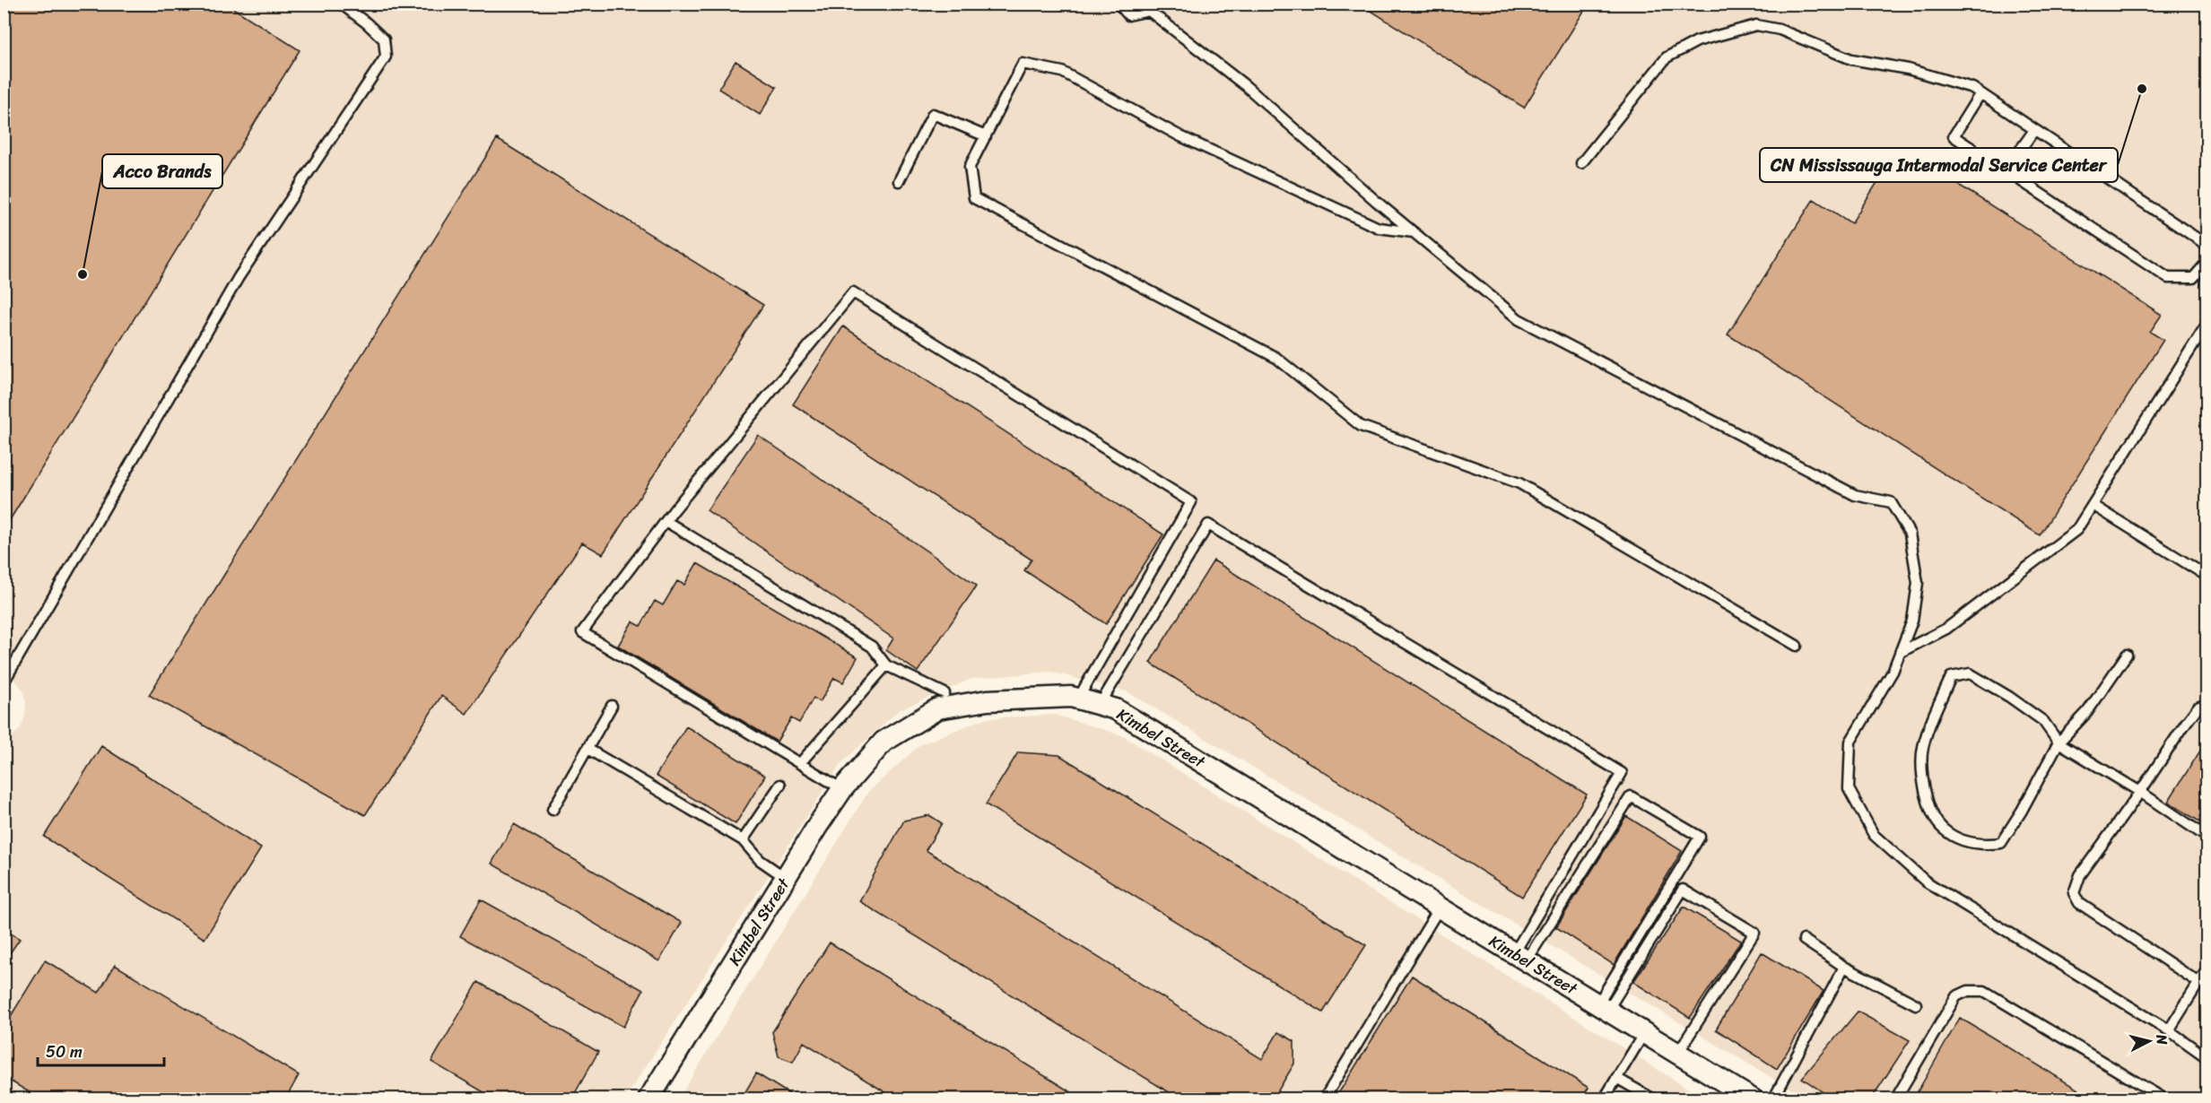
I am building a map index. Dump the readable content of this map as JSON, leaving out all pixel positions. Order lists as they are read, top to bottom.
{
  "streets": {
    "street": ["Kimbel Street"]
  },
  "places": ["CN Mississauga Intermodal Service Center", "Acco Brands"],
  "scale_bar": "50 m",
  "north": "right"
}
